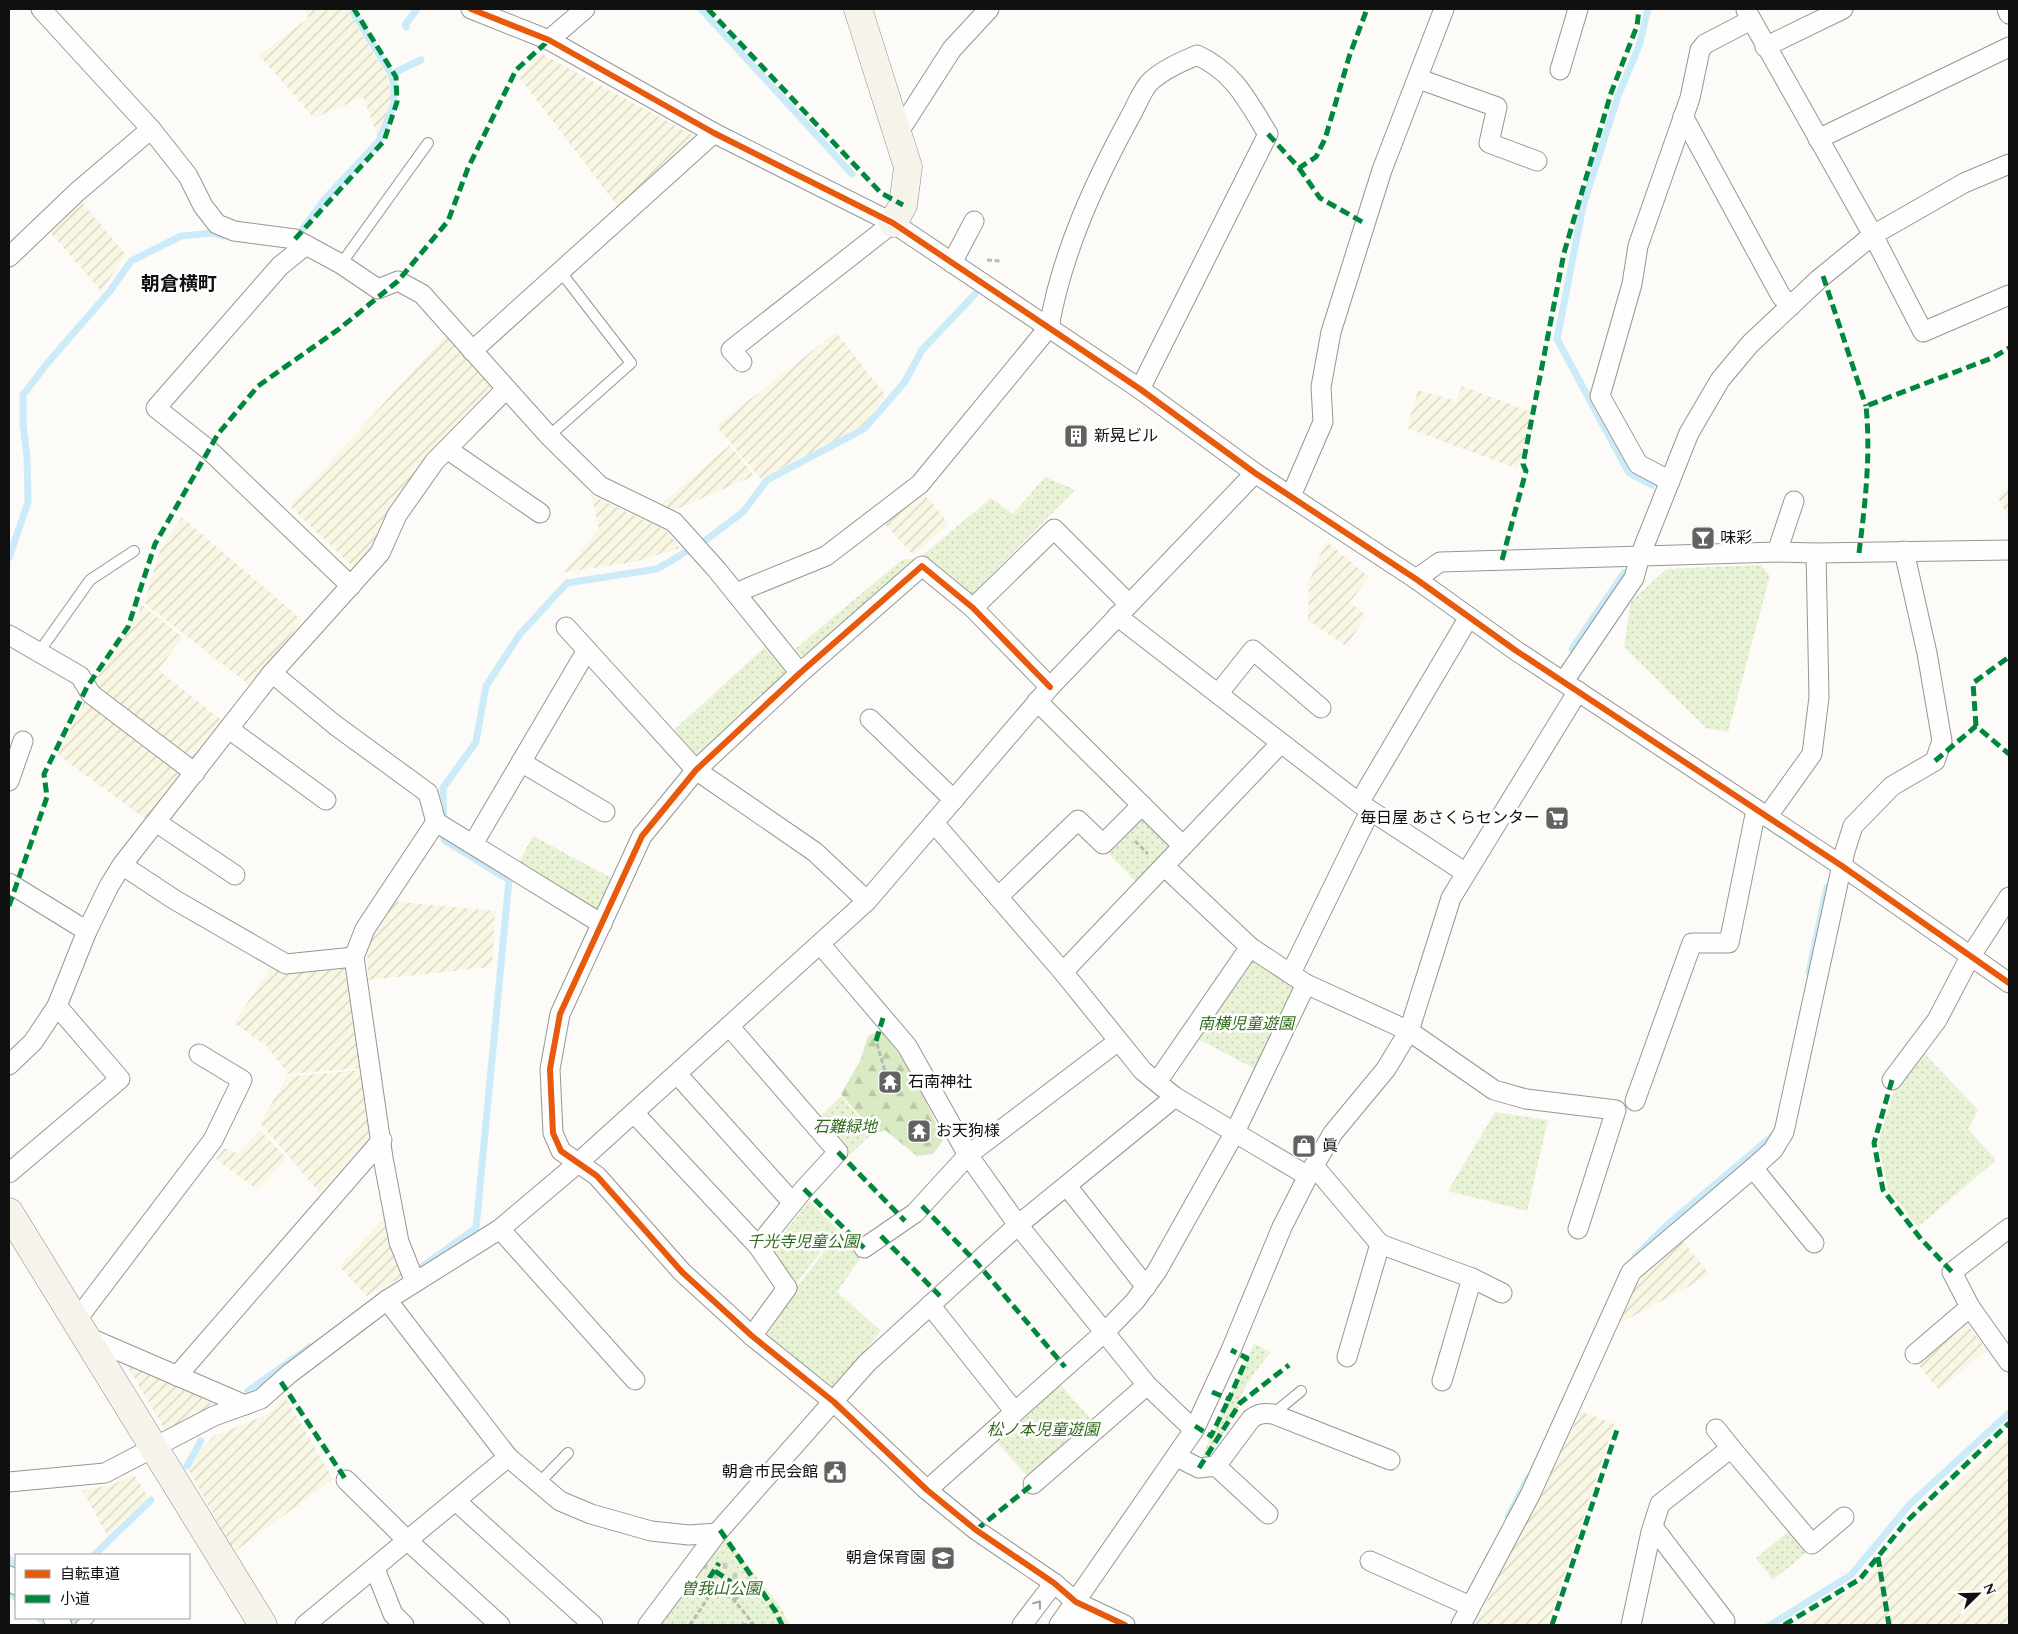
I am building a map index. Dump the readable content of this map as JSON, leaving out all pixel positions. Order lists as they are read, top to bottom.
{
  "districts": ["朝倉横町"],
  "parks": [
    "南横児童遊園",
    "石難緑地",
    "千光寺児童公園",
    "松ノ本児童遊園",
    "曽我山公園"
  ],
  "places": {
    "building": ["新晃ビル"],
    "bar": ["味彩"],
    "supermarket": ["毎日屋 あさくらセンター"],
    "temple": ["石南神社", "お天狗様"],
    "shop": ["眞"],
    "public building": ["朝倉市民会館"],
    "school or university": ["朝倉保育園"]
  },
  "legend": ["自転車道", "小道"],
  "north": "top right"
}
